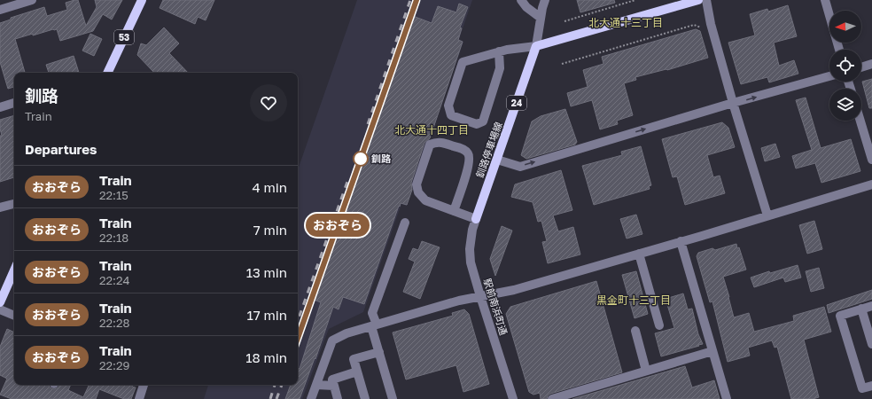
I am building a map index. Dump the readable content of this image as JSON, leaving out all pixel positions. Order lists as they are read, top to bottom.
{
  "streets": {
    "main road": ["53", "24", "釧路停車場線"],
    "street": ["駅前南浜町通"]
  },
  "crossings": [
    ["釧路停車場線", "駅前南浜町通"]
  ],
  "districts": ["北大通十三丁目", "北大通十四丁目", "黒金町十三丁目"],
  "places": ["釧路"],
  "north": "left",
  "page": {
    "on_map": "おおぞら",
    "heading": [
      ["釧路", "Train"],
      "Departures"
    ],
    "list": [
      {
        "mark": "おおぞら",
        "name": "Train",
        "note": "22:15",
        "value": "4 min"
      },
      {
        "mark": "おおぞら",
        "name": "Train",
        "note": "22:18",
        "value": "7 min"
      },
      {
        "mark": "おおぞら",
        "name": "Train",
        "note": "22:24",
        "value": "13 min"
      },
      {
        "mark": "おおぞら",
        "name": "Train",
        "note": "22:28",
        "value": "17 min"
      },
      {
        "mark": "おおぞら",
        "name": "Train",
        "note": "22:29",
        "value": "18 min"
      }
    ]
  }
}
